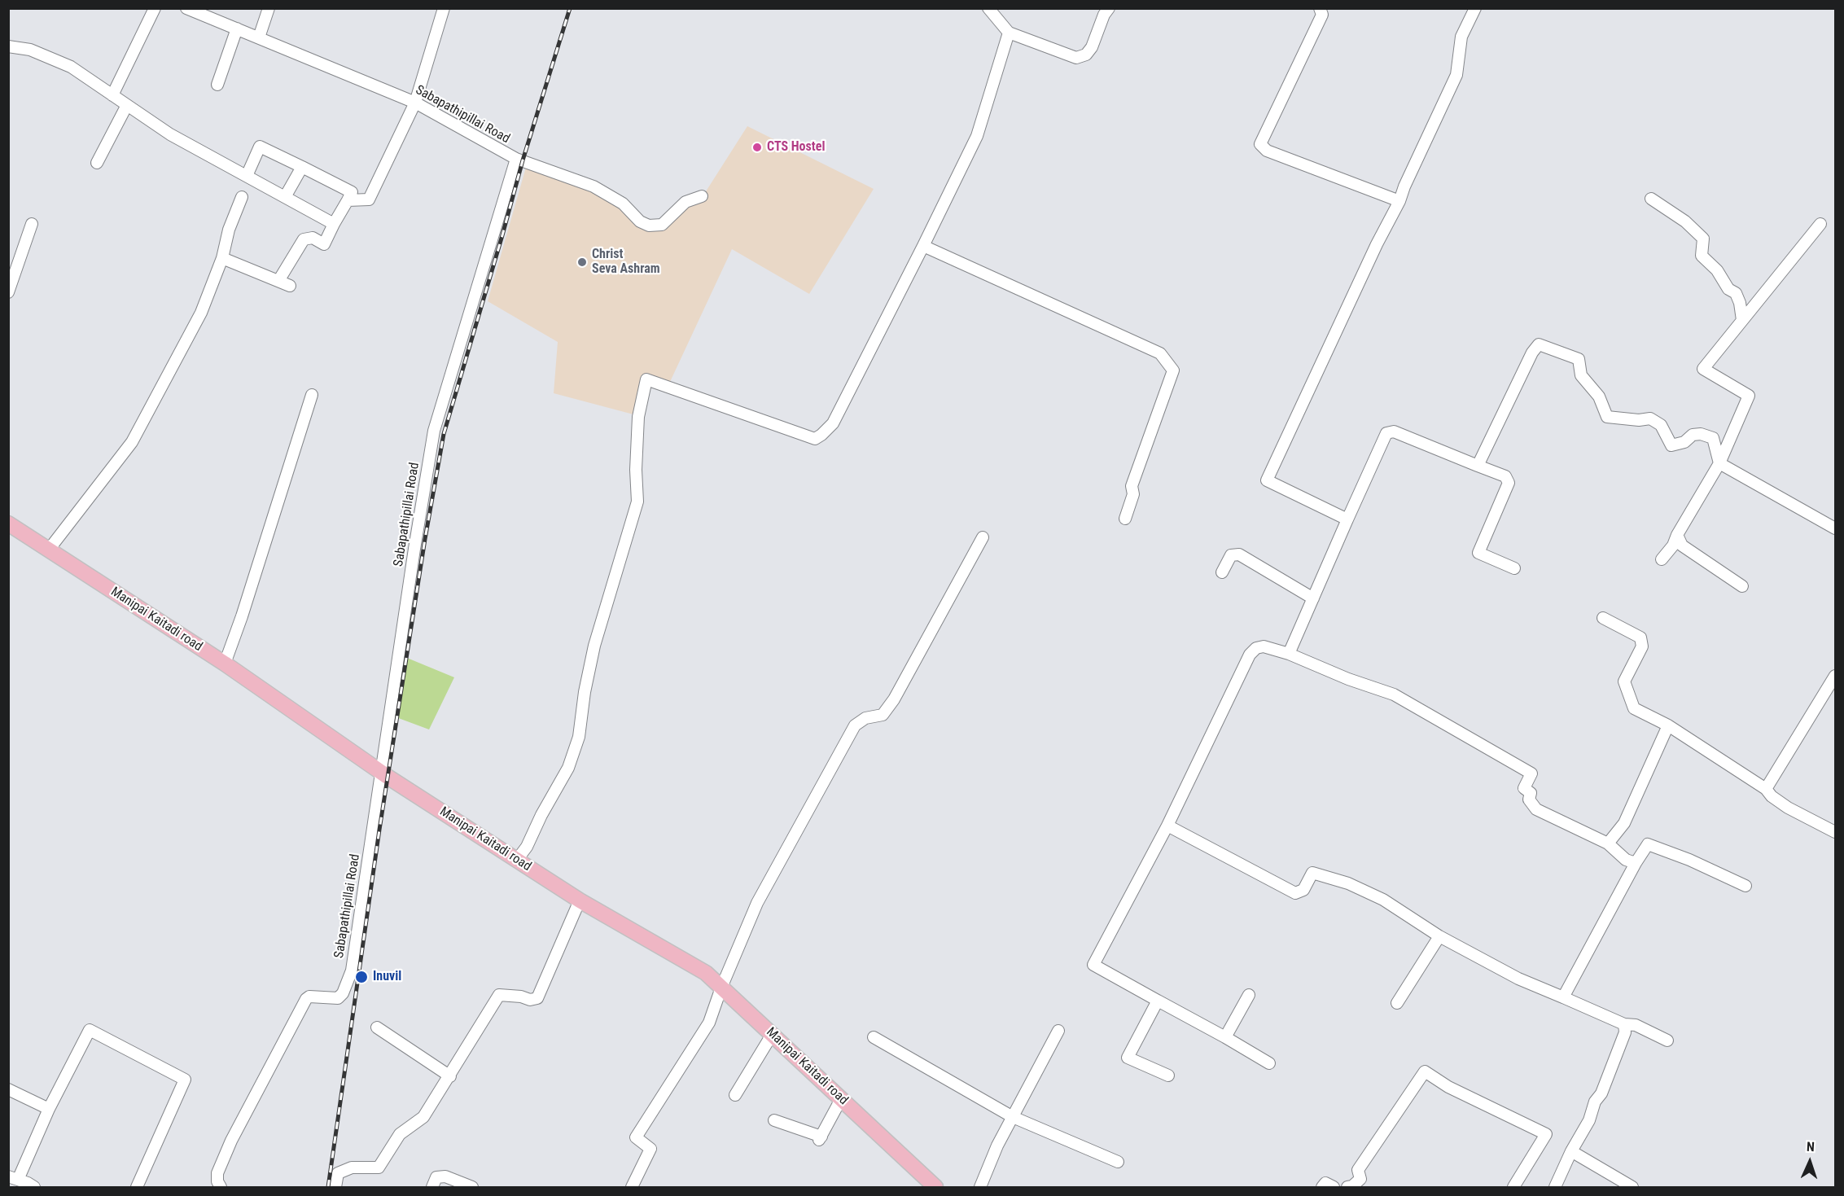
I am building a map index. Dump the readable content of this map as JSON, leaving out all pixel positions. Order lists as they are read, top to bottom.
{
  "streets": {
    "main road": ["Manipai Kaitadi road"],
    "street": ["Sabapathipillai Road"]
  },
  "crossings": [
    ["Sabapathipillai Road", "Manipai Kaitadi road"]
  ],
  "places": ["CTS Hostel", "Christ Seva Ashram", "Inuvil"],
  "north": "top"
}
